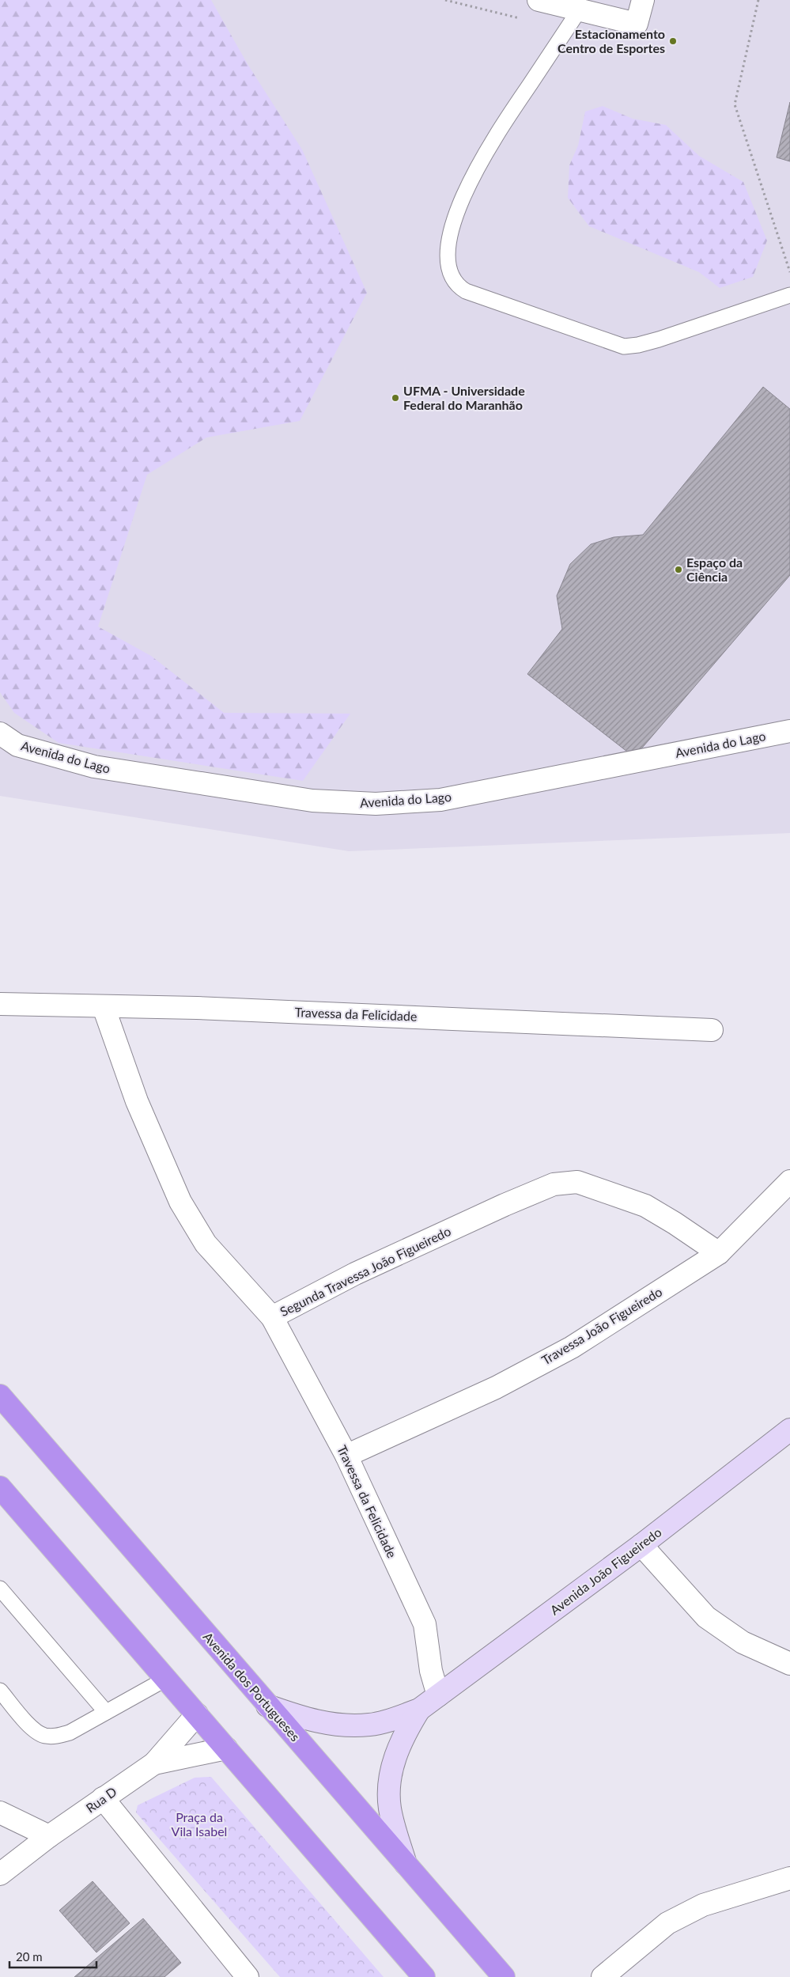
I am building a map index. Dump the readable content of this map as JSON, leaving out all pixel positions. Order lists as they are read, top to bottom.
{
  "streets": {
    "highway": ["Avenida dos Portugueses"],
    "main road": ["Avenida João Figueiredo"],
    "street": [
      "Avenida do Lago",
      "Travessa da Felicidade",
      "Segunda Travessa João Figueiredo",
      "Travessa João Figueiredo",
      "Rua D"
    ]
  },
  "crossings": [
    ["Travessa da Felicidade", "Segunda Travessa João Figueiredo"],
    ["Travessa da Felicidade", "Travessa João Figueiredo"],
    ["Travessa da Felicidade", "Avenida João Figueiredo"],
    ["Segunda Travessa João Figueiredo", "Travessa João Figueiredo"],
    ["Avenida João Figueiredo", "Avenida dos Portugueses"]
  ],
  "parks": ["Praça da Vila Isabel"],
  "places": ["Estacionamento Centro de Esportes", "UFMA - Universidade Federal do Maranhão", "Espaço da Ciência"],
  "scale_bar": "20 m"
}
